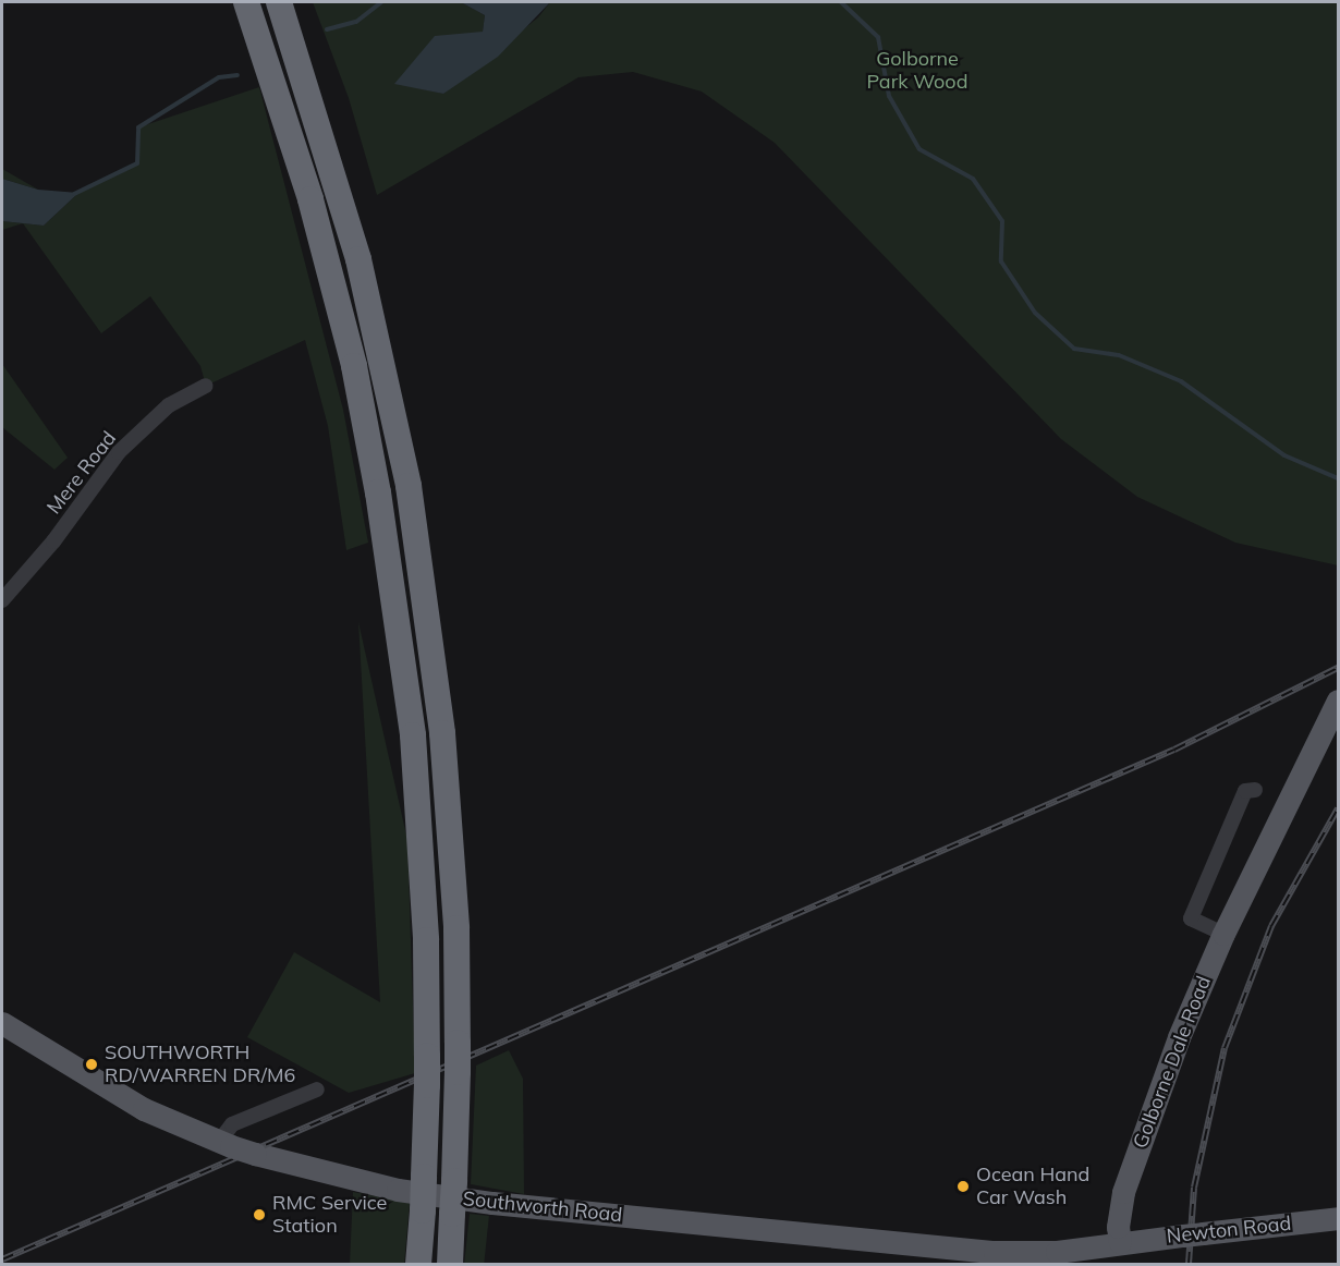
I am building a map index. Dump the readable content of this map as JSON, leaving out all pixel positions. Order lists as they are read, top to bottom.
{
  "streets": {
    "main road": ["Golborne Dale Road", "Southworth Road", "Newton Road"],
    "street": ["Mere Road"]
  },
  "crossings": [
    ["Golborne Dale Road", "Southworth Road"],
    ["Golborne Dale Road", "Newton Road"],
    ["Southworth Road", "Newton Road"]
  ],
  "parks": ["Golborne Park Wood"],
  "places": ["SOUTHWORTH RD/WARREN DR/M6", "Ocean Hand Car Wash", "RMC Service Station"]
}
